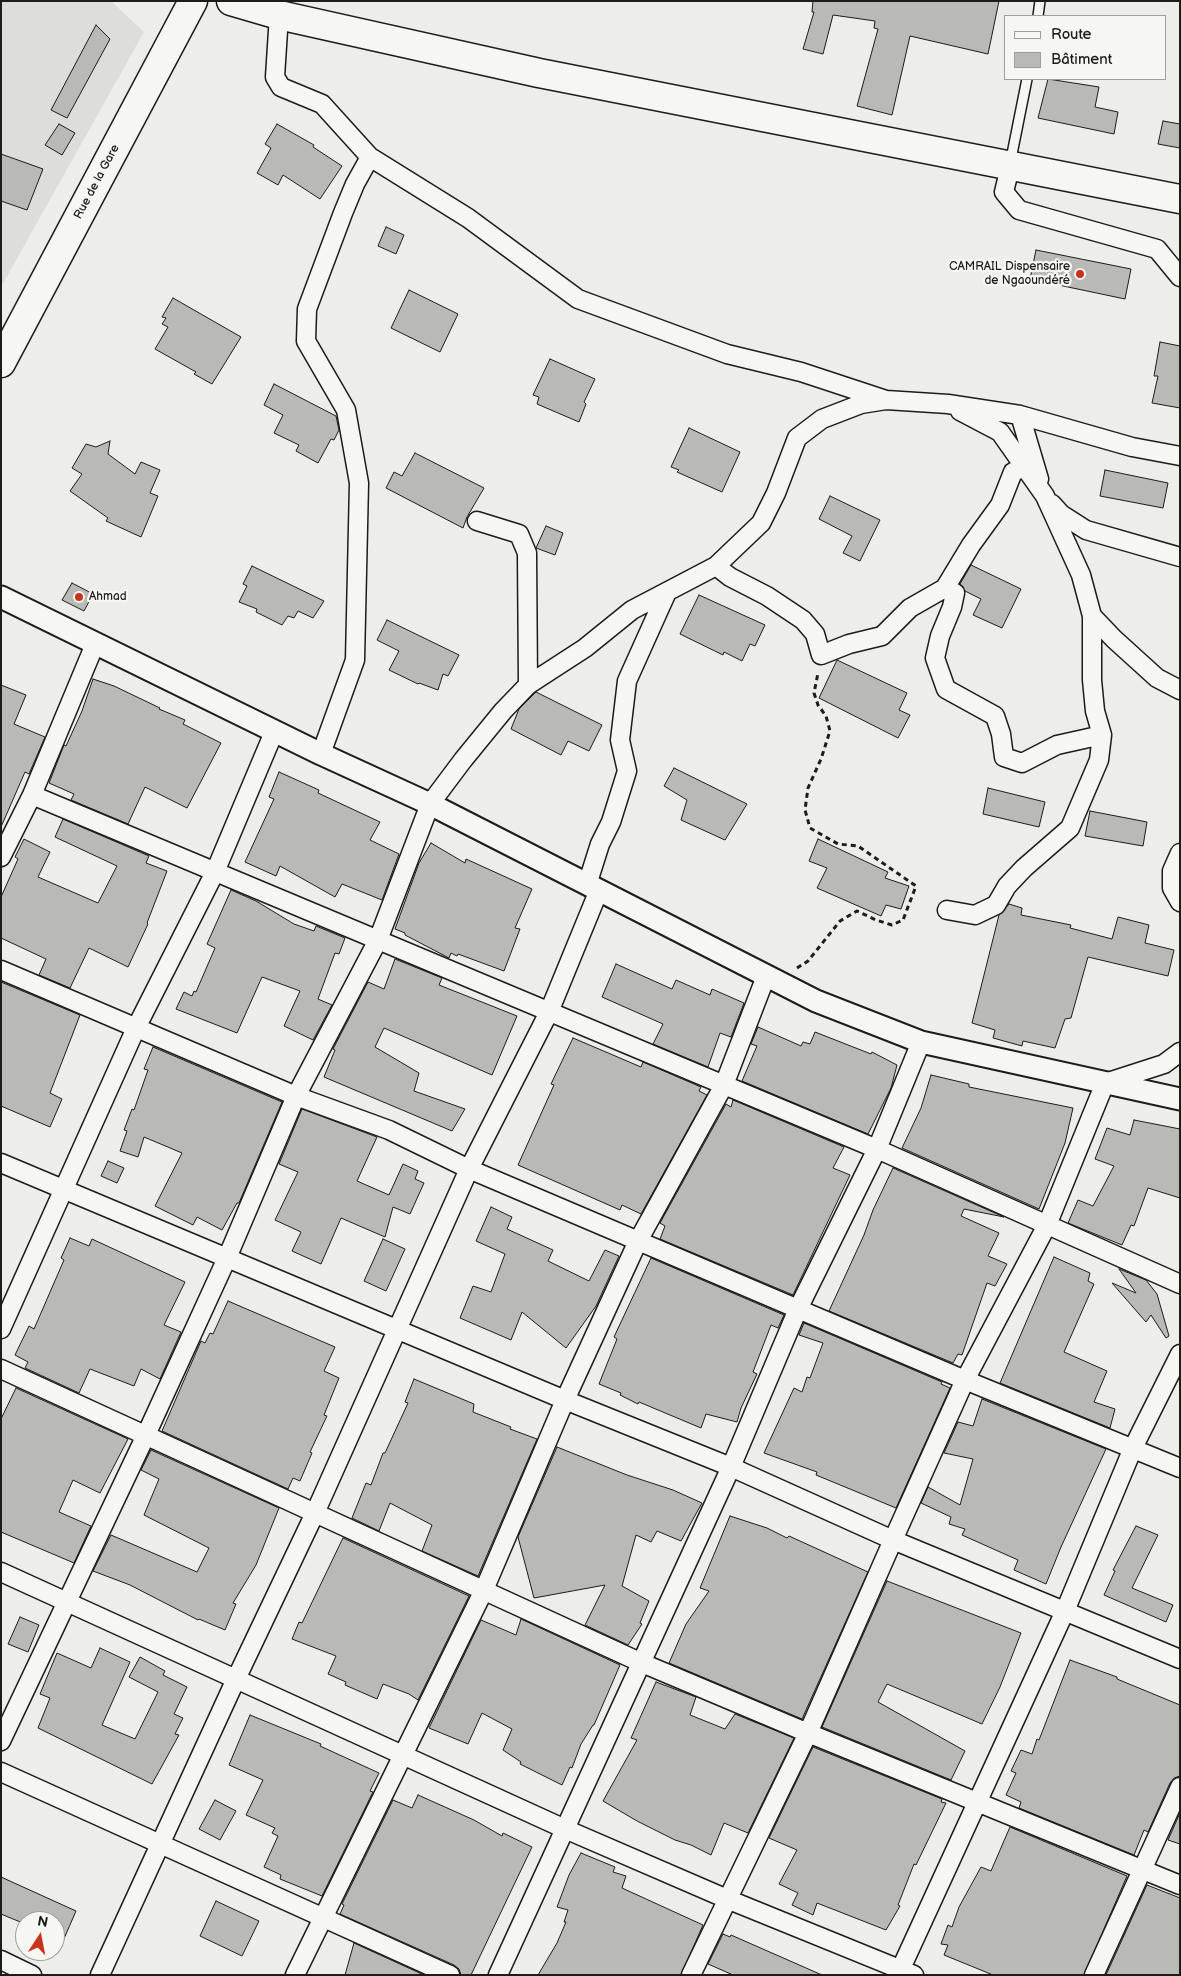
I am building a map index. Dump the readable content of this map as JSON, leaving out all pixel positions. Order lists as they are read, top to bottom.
{
  "streets": {
    "main road": ["Rue de la Gare"]
  },
  "places": ["CAMRAIL Dispensaire de Ngaoundéré", "Ahmad"],
  "legend": ["Route", "Bâtiment"],
  "north": "top"
}
